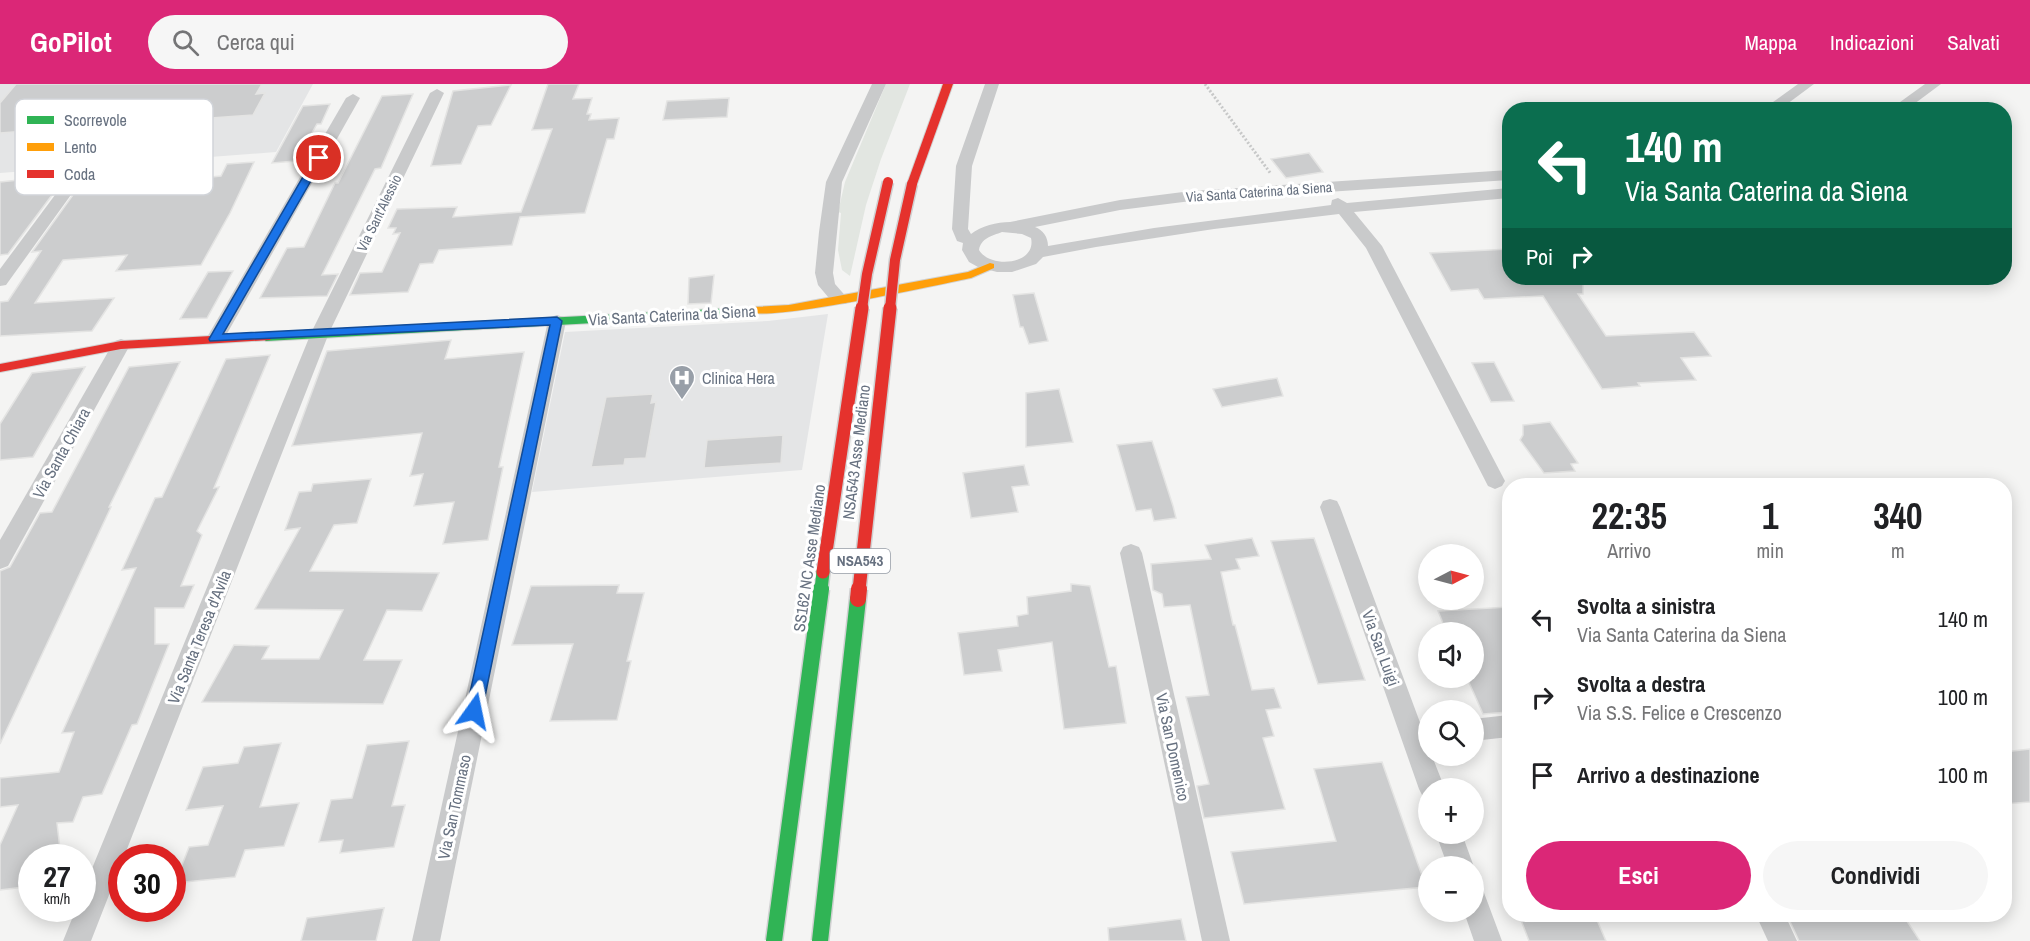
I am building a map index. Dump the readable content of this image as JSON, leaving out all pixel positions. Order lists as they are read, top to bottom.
{
  "streets": {
    "main road": [
      "Via Santa Caterina da Siena",
      "NSA543 Asse Mediano",
      "SS162 NC Asse Mediano",
      "NSA543"
    ],
    "street": [
      "Via Sant'Alessio",
      "Via Santa Chiara",
      "Via Santa Teresa d'Avila",
      "Via San Luigi",
      "Via San Domenico",
      "Via San Tommaso"
    ]
  },
  "crossings": [
    ["Via Santa Caterina da Siena", "Via Sant'Alessio"],
    ["Via Santa Caterina da Siena", "Via Santa Chiara"],
    ["Via Santa Caterina da Siena", "Via Santa Teresa d'Avila"],
    ["Via Santa Caterina da Siena", "Via San Tommaso"],
    ["Via Sant'Alessio", "Via Santa Teresa d'Avila"]
  ],
  "places": {
    "hospital": ["Clinica Hera"]
  },
  "legend": ["Scorrevole", "Lento", "Coda"],
  "north": "right",
  "page": {
    "header": "GoPilot",
    "search": "Cerca qui",
    "nav": ["Mappa", "Indicazioni", "Salvati"],
    "turn": ["140 m", "Via Santa Caterina da Siena"],
    "then": "Poi",
    "eta": [
      "22:35",
      "Arrivo",
      "1",
      "min",
      "340",
      "m"
    ],
    "map_buttons": ["+", "−"],
    "list": [
      {
        "name": "Svolta a sinistra",
        "note": "Via Santa Caterina da Siena",
        "value": "140 m"
      },
      {
        "name": "Svolta a destra",
        "note": "Via S.S. Felice e Crescenzo",
        "value": "100 m"
      },
      {
        "name": "Arrivo a destinazione",
        "value": "100 m"
      }
    ],
    "buttons": ["Esci", "Condividi"],
    "speed": "27 km/h",
    "limit": "30"
  }
}
